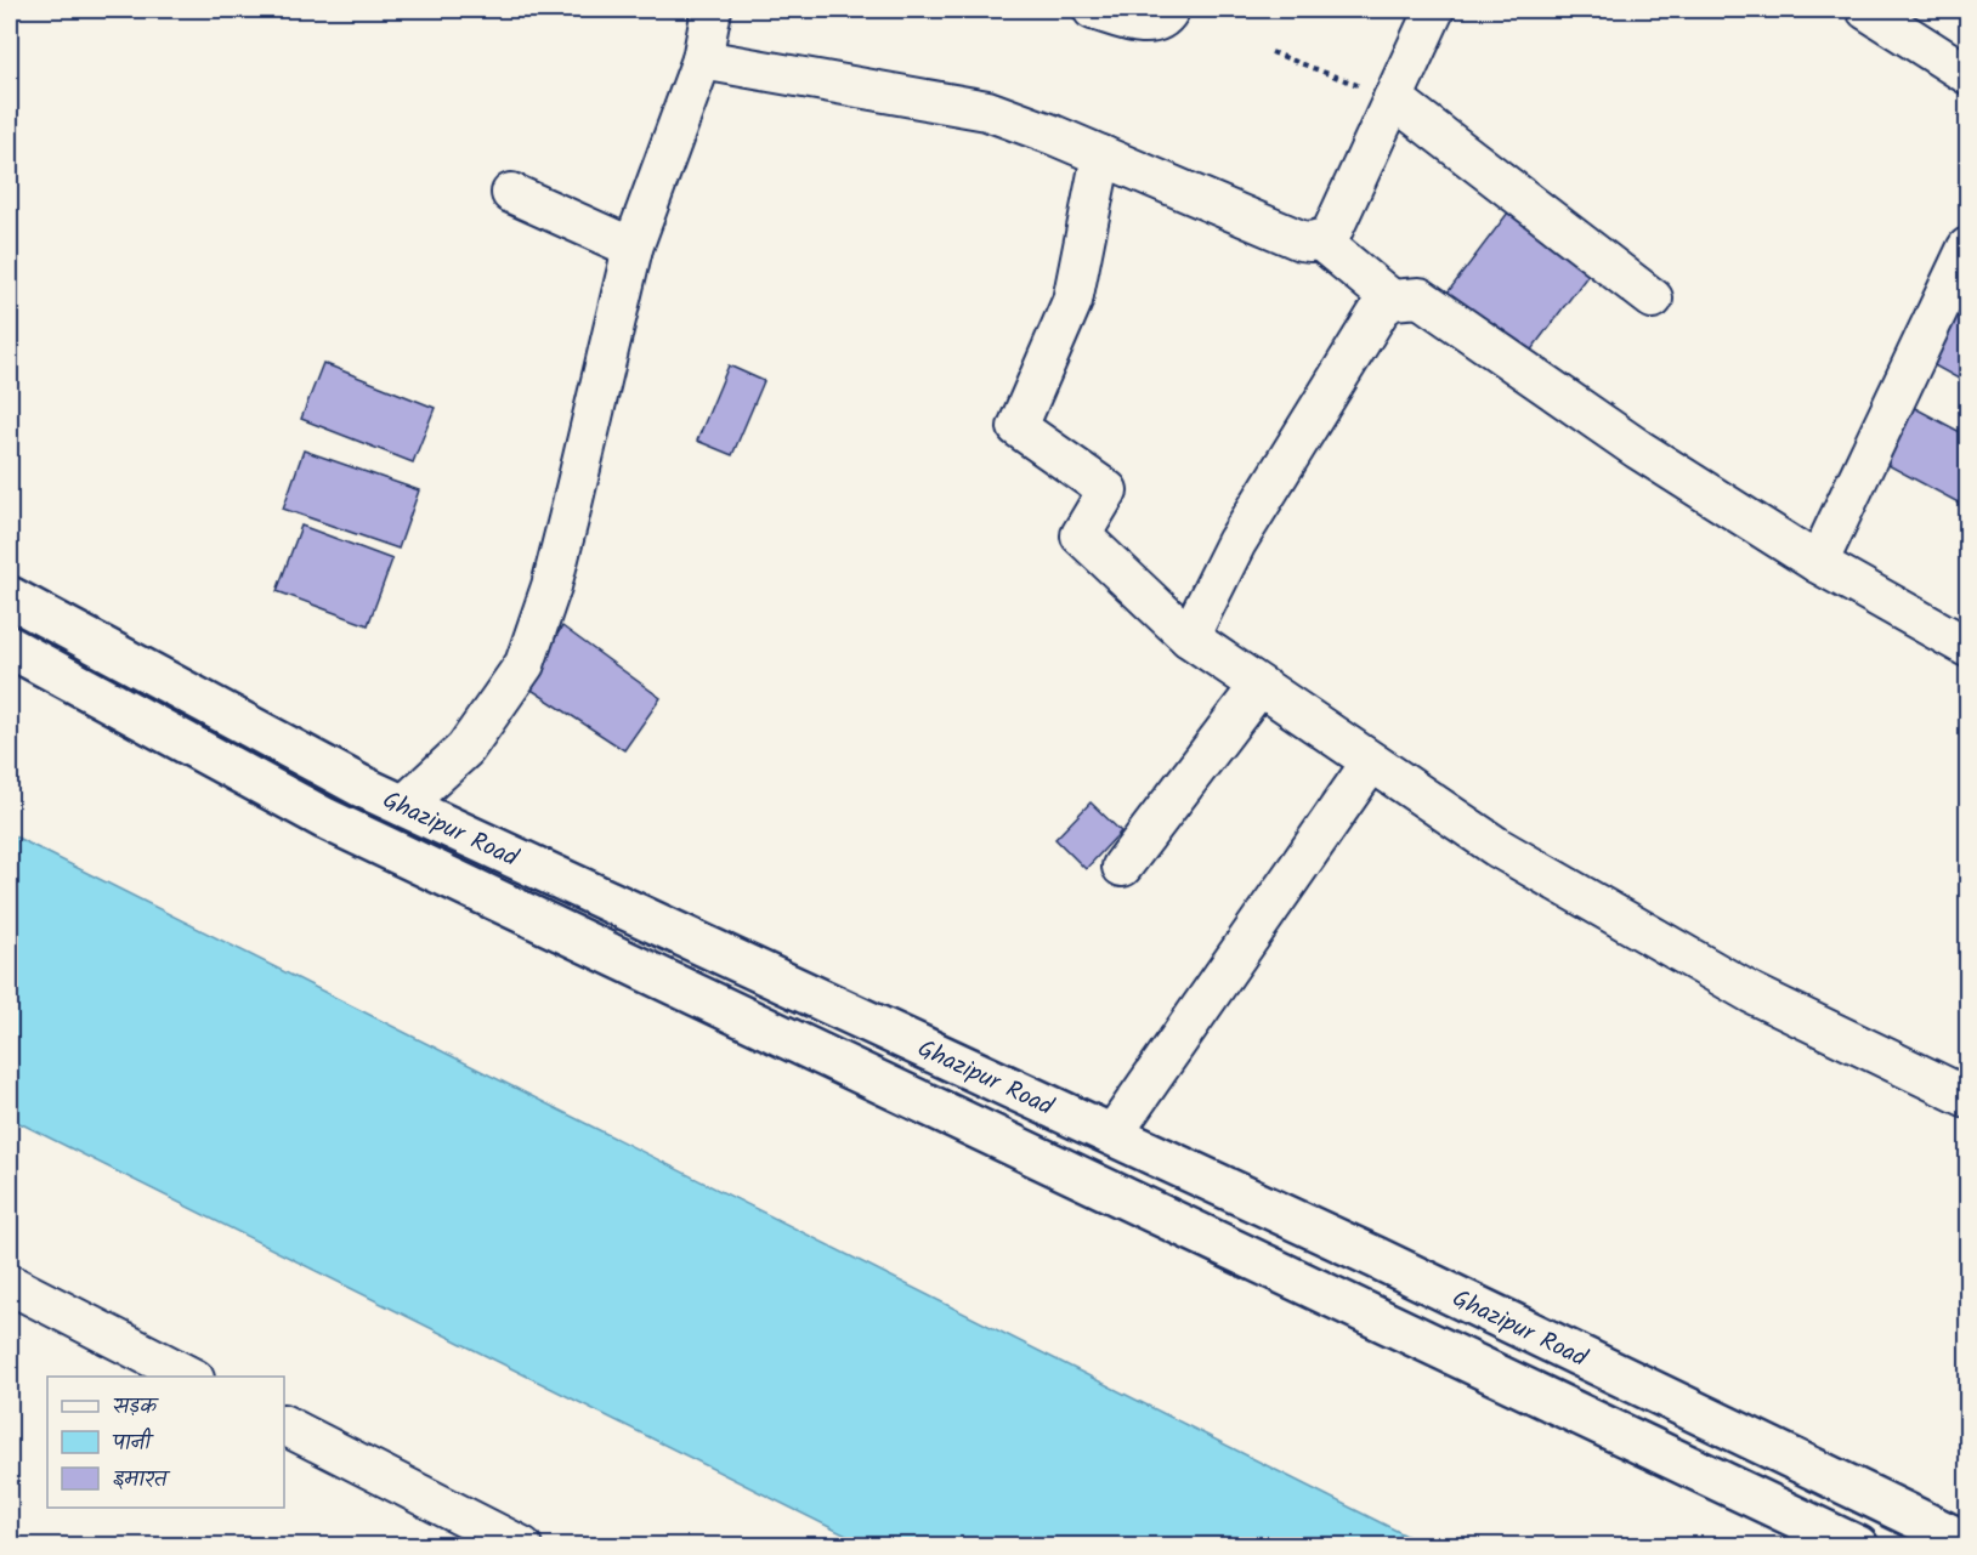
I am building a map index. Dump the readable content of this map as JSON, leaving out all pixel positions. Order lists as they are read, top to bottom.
{
  "streets": {
    "main road": ["Ghazipur Road"]
  },
  "legend": ["सड़क", "पानी", "इमारत"]
}
